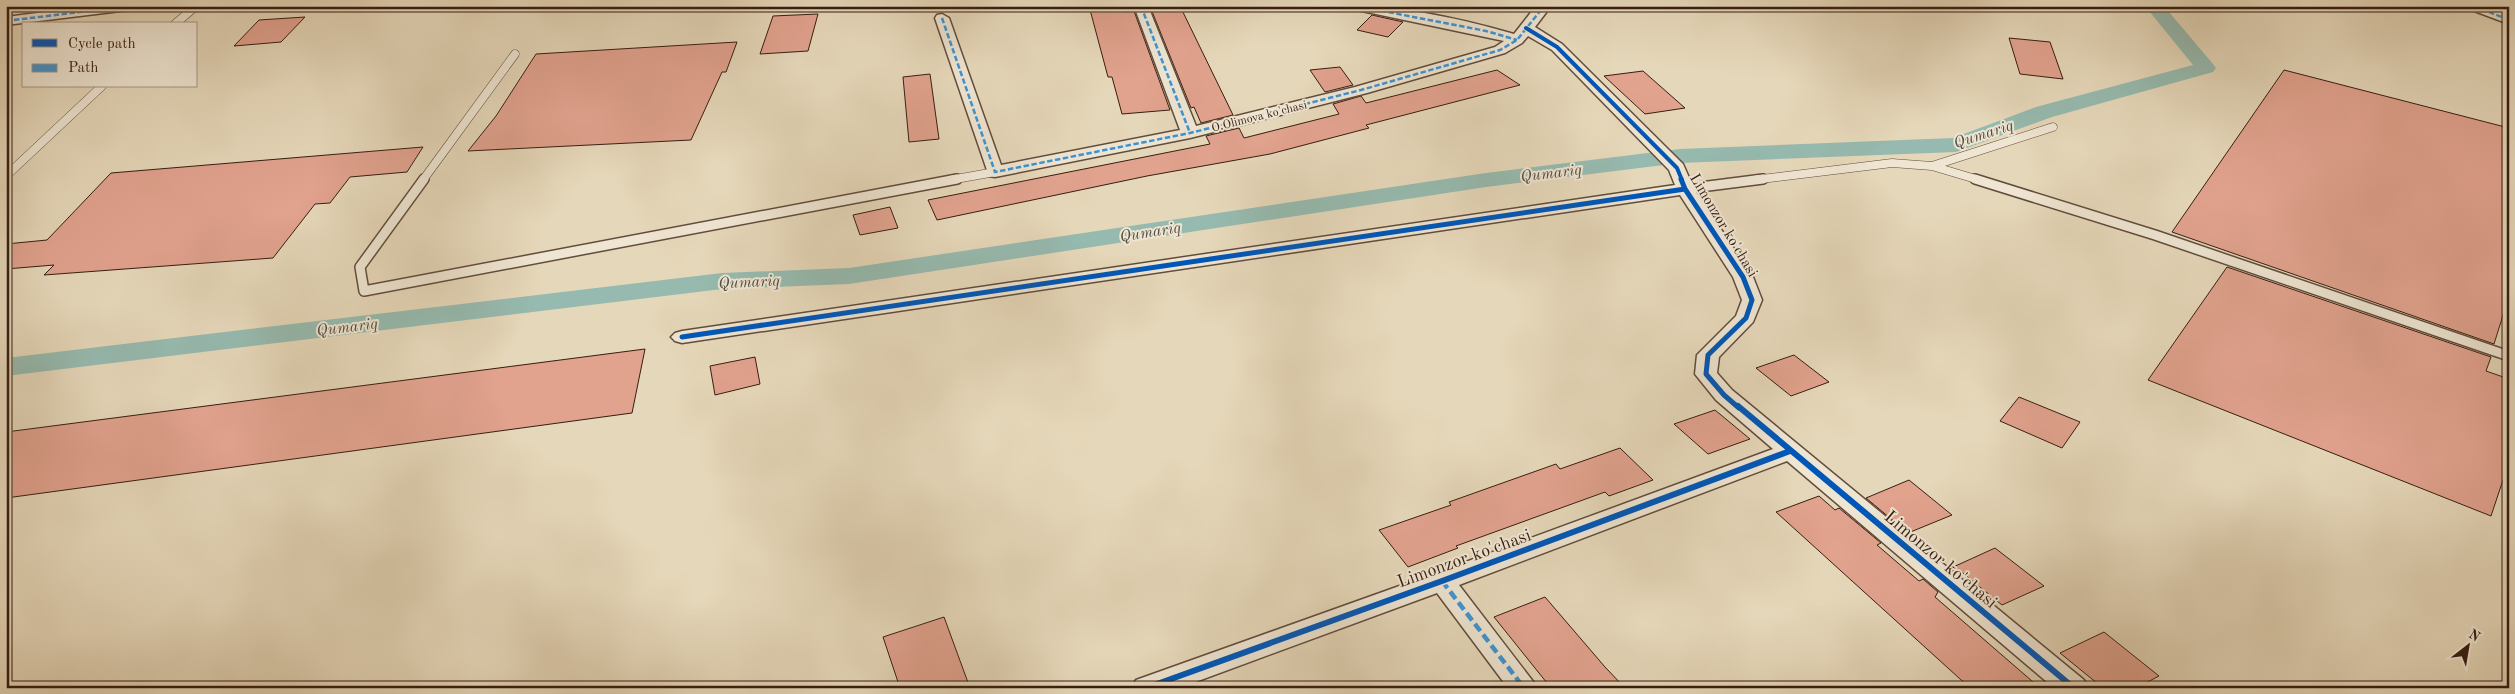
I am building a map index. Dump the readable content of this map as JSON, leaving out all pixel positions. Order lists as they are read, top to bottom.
{
  "streets": {
    "street": ["O.Olimova ko'chasi", "Limonzor ko'chasi"]
  },
  "crossings": [
    ["O.Olimova ko'chasi", "Limonzor ko'chasi"]
  ],
  "water": ["Qumariq"],
  "legend": ["Cycle path", "Path"],
  "north": "top right"
}
